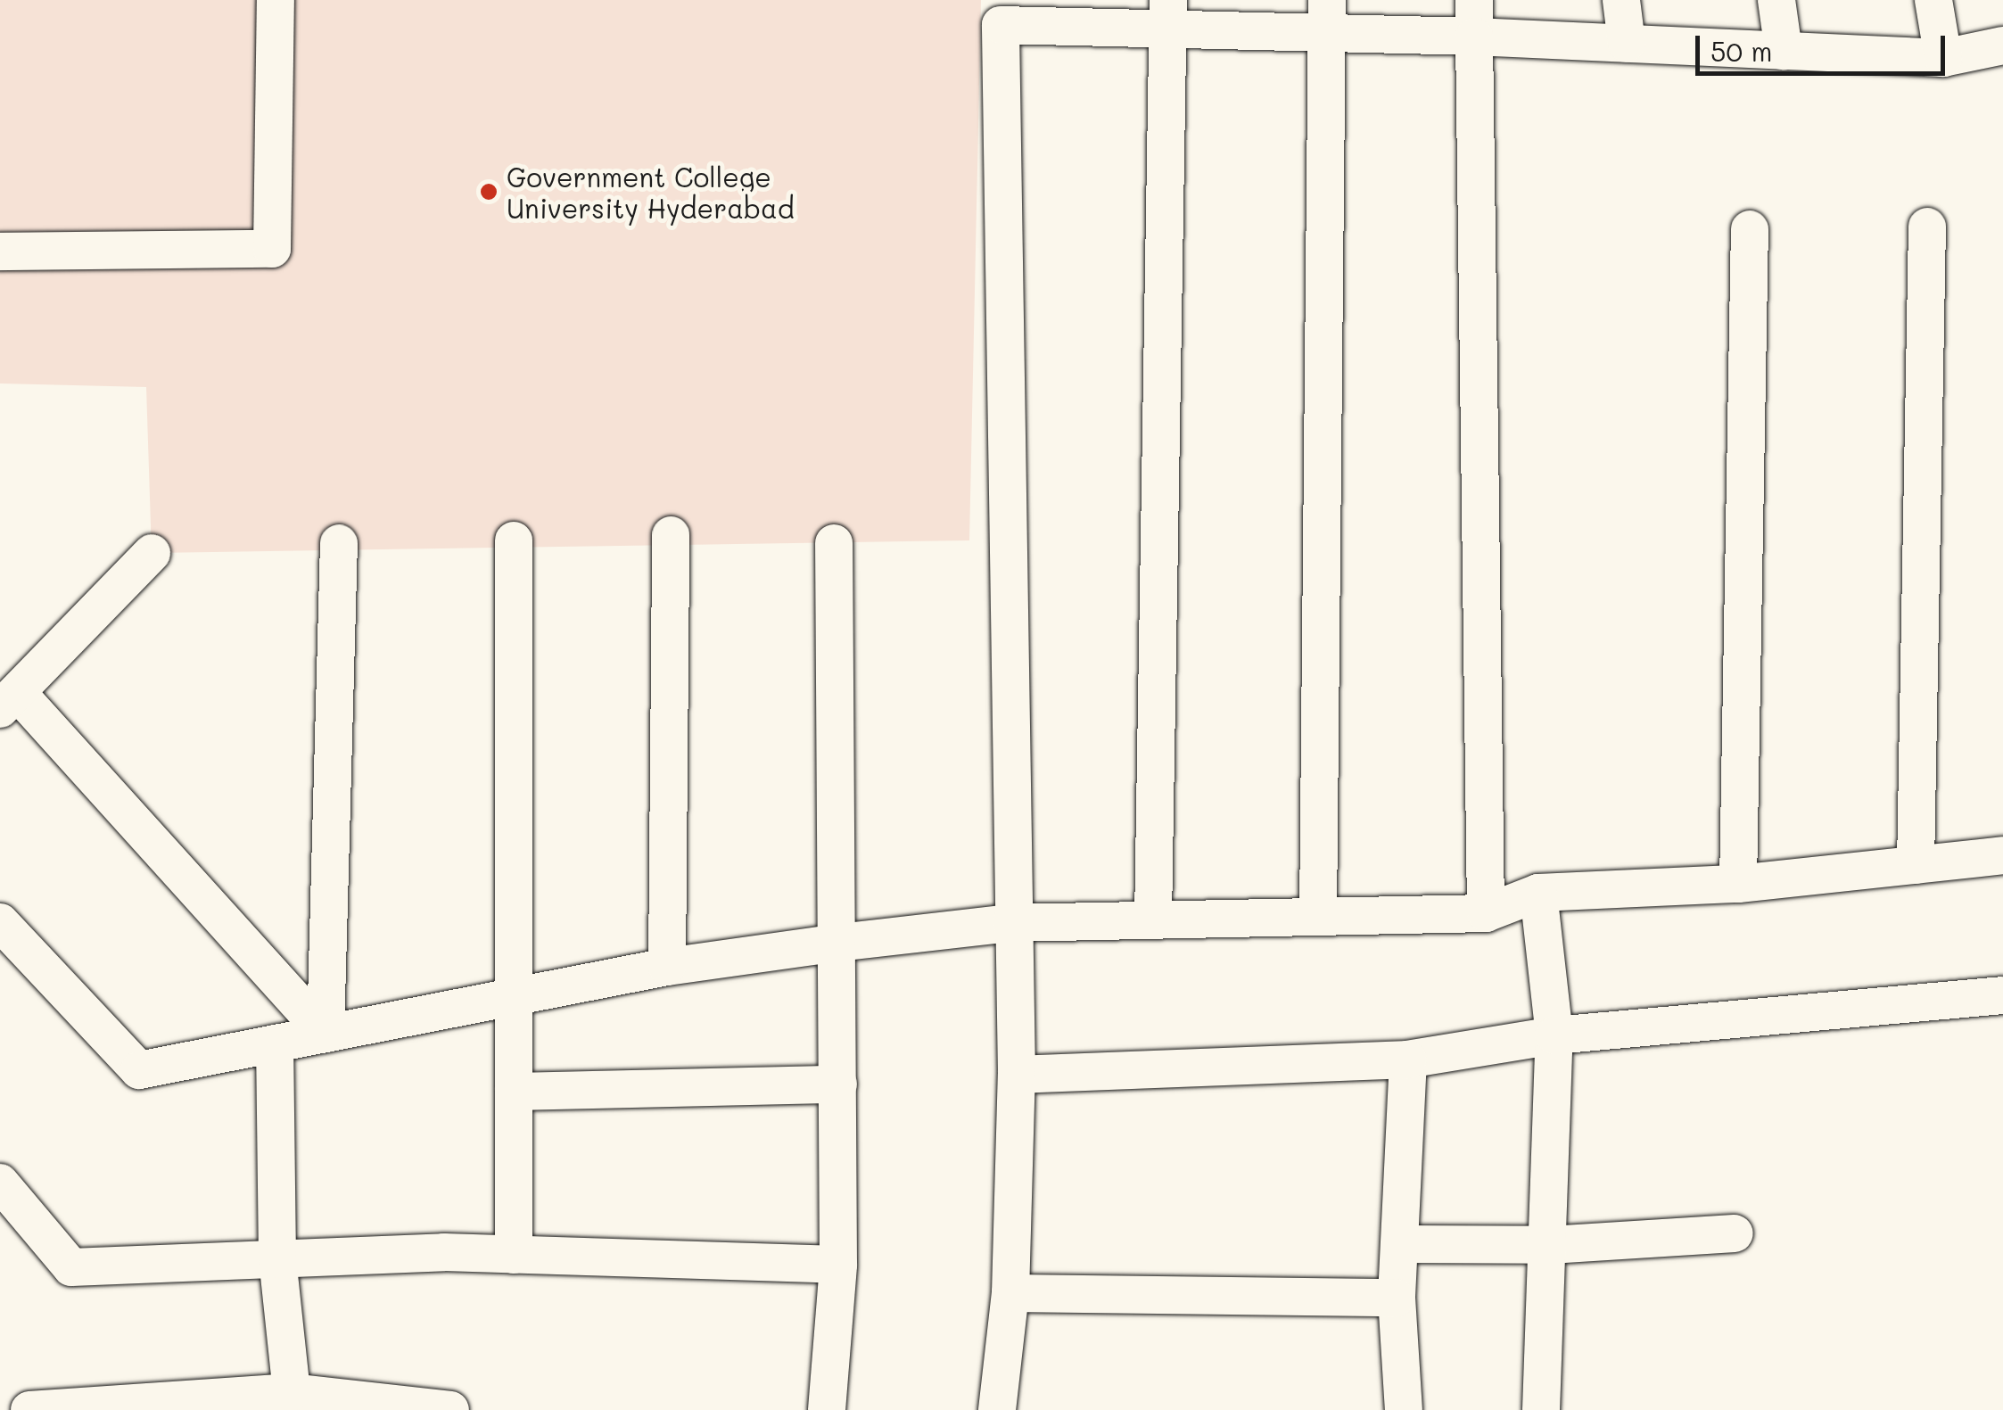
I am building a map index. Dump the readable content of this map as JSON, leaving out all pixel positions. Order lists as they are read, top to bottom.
{
  "places": ["Government College University Hyderabad"],
  "scale_bar": "50 m"
}
